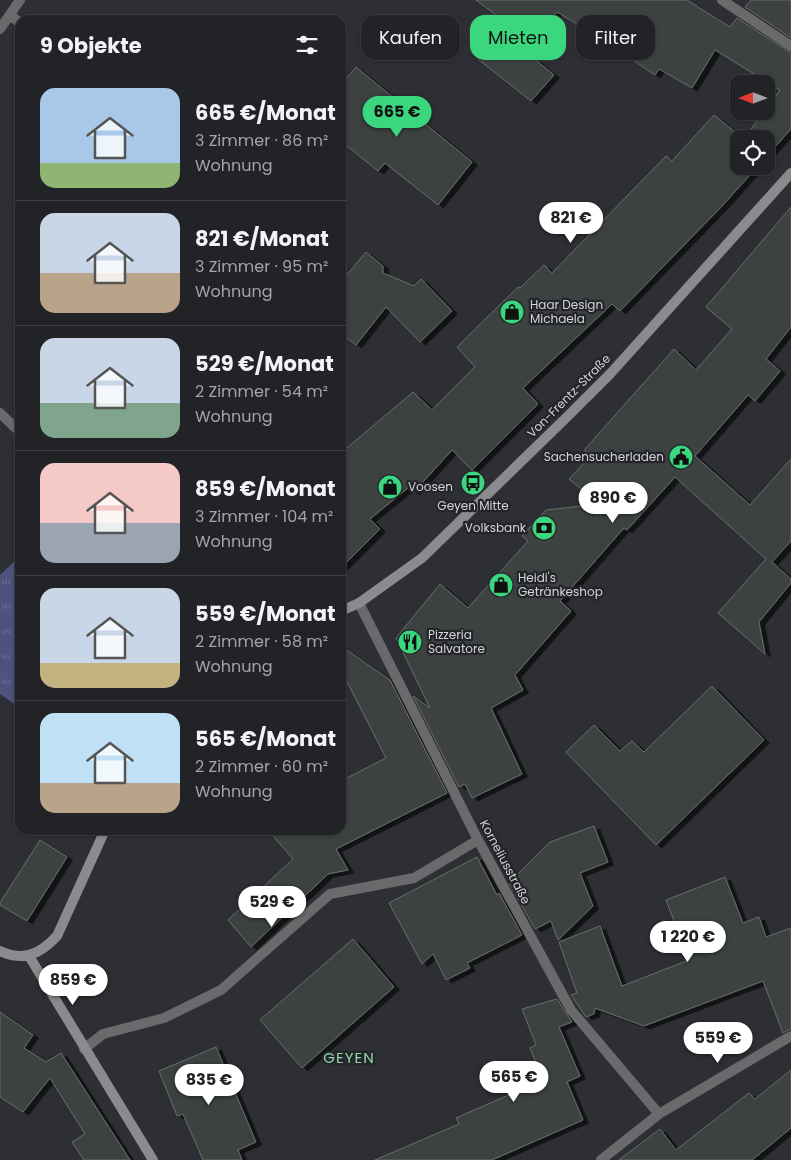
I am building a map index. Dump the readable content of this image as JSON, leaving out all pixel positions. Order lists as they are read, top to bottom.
{
  "streets": {
    "street": ["Von-Frentz-Straße", "Korneliusstraße"]
  },
  "crossings": [
    ["Von-Frentz-Straße", "Korneliusstraße"]
  ],
  "districts": ["GEYEN"],
  "places": {
    "shop": ["Haar Design Michaela", "Voosen", "Heidi's Getränkeshop"],
    "public building": ["Sachensucherladen"],
    "bus stop": ["Geyen Mitte"],
    "bank": ["Volksbank"],
    "restaurant": ["Pizzeria Salvatore"]
  },
  "north": "left",
  "page": {
    "chip": ["Kaufen", "Mieten", "Filter"],
    "heading": "9 Objekte",
    "list": [
      {
        "name": "665 €/Monat",
        "note": "3 Zimmer · 86 m² · Wohnung"
      },
      {
        "name": "821 €/Monat",
        "note": "3 Zimmer · 95 m² · Wohnung"
      },
      {
        "name": "529 €/Monat",
        "note": "2 Zimmer · 54 m² · Wohnung"
      },
      {
        "name": "859 €/Monat",
        "note": "3 Zimmer · 104 m² · Wohnung"
      },
      {
        "name": "559 €/Monat",
        "note": "2 Zimmer · 58 m² · Wohnung"
      },
      {
        "name": "565 €/Monat",
        "note": "2 Zimmer · 60 m² · Wohnung"
      }
    ],
    "price": [
      "665 €",
      "821 €",
      "890 €",
      "529 €",
      "1 220 €",
      "859 €",
      "559 €",
      "565 €",
      "835 €"
    ]
  }
}
